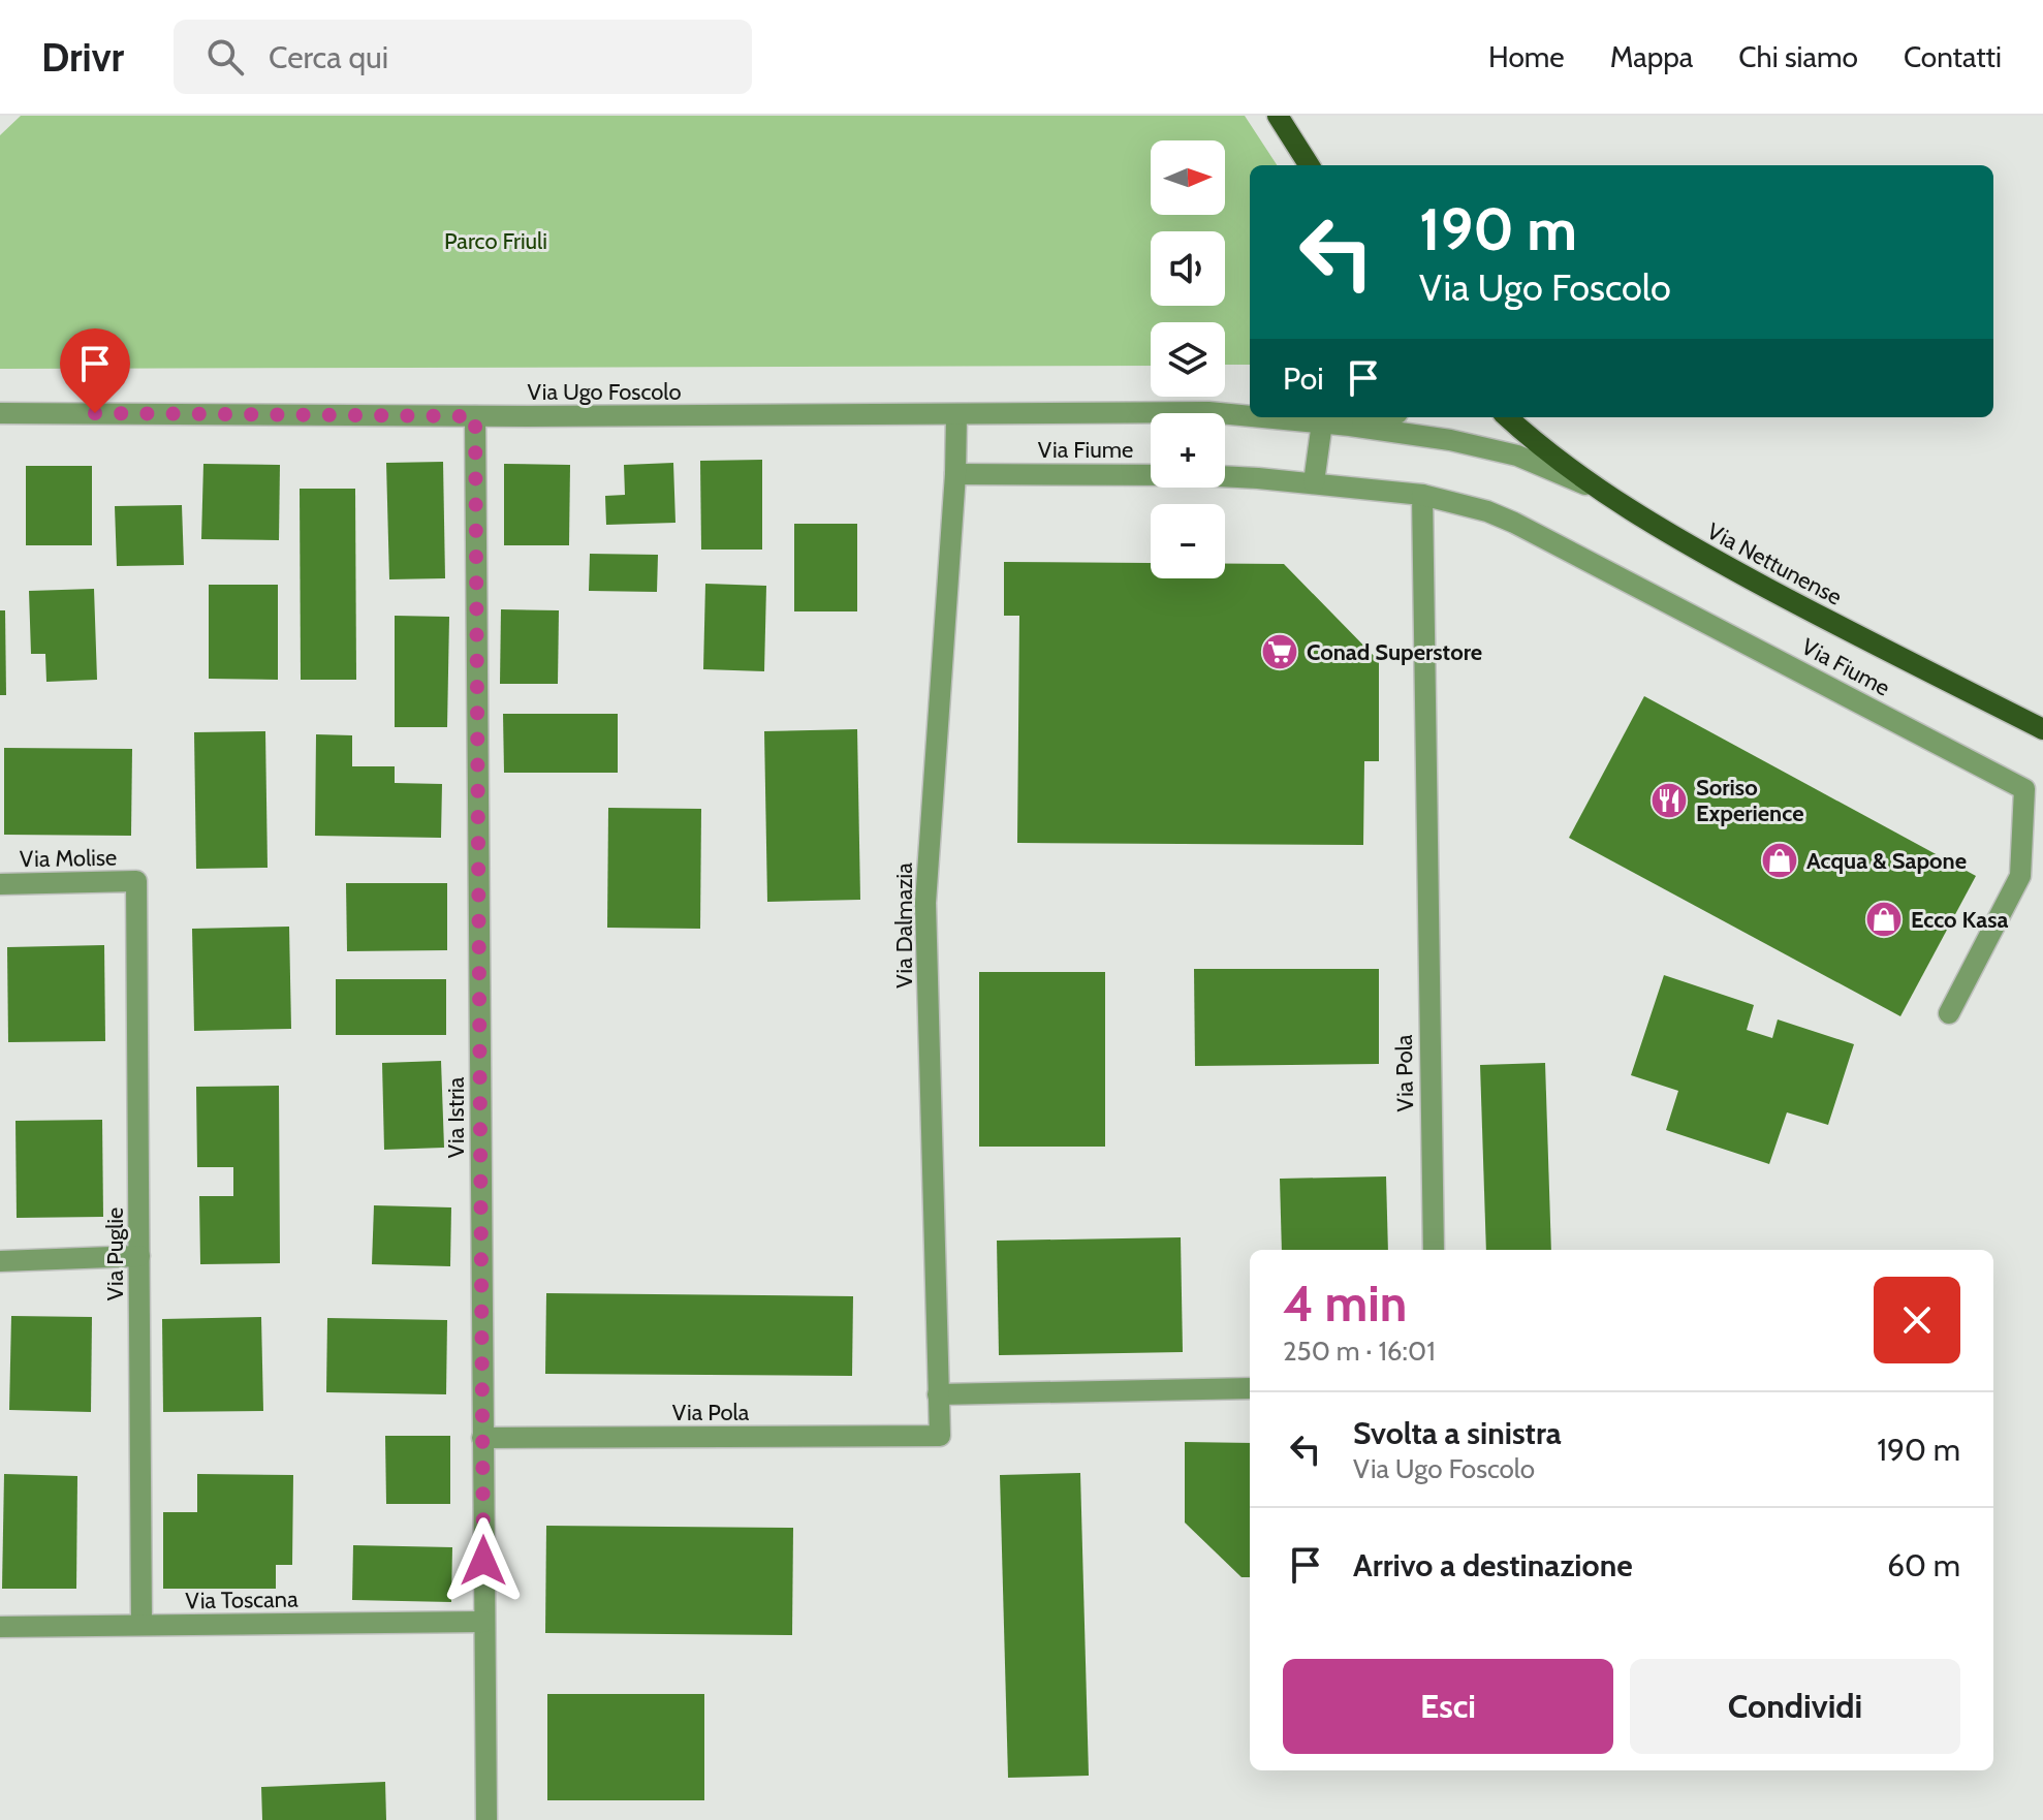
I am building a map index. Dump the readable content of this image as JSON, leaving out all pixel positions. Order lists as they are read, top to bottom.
{
  "streets": {
    "main road": ["Via Nettunense"],
    "street": [
      "Via Ugo Foscolo",
      "Via Fiume",
      "Via Molise",
      "Via Dalmazia",
      "Via Pola",
      "Via Istria",
      "Via Puglie",
      "Via Toscana"
    ]
  },
  "crossings": [
    ["Via Ugo Foscolo", "Via Nettunense"],
    ["Via Ugo Foscolo", "Via Dalmazia"],
    ["Via Ugo Foscolo", "Via Istria"],
    ["Via Fiume", "Via Dalmazia"],
    ["Via Fiume", "Via Pola"],
    ["Via Molise", "Via Puglie"],
    ["Via Dalmazia", "Via Pola"],
    ["Via Pola", "Via Istria"],
    ["Via Istria", "Via Toscana"],
    ["Via Puglie", "Via Toscana"]
  ],
  "parks": ["Parco Friuli"],
  "places": {
    "supermarket": ["Conad Superstore"],
    "restaurant": ["Soriso Experience"],
    "shop": ["Acqua & Sapone", "Ecco Kasa"]
  },
  "north": "right",
  "page": {
    "header": "Drivr",
    "search": "Cerca qui",
    "nav": [
      "Home",
      "Mappa",
      "Chi siamo",
      "Contatti"
    ],
    "map_buttons": ["+", "−"],
    "turn": ["190 m", "Via Ugo Foscolo"],
    "then": "Poi",
    "heading": ["4 min", "250 m · 16:01"],
    "list": [
      {
        "name": "Svolta a sinistra",
        "note": "Via Ugo Foscolo",
        "value": "190 m"
      },
      {
        "name": "Arrivo a destinazione",
        "value": "60 m"
      }
    ],
    "buttons": ["Esci", "Condividi"]
  }
}
